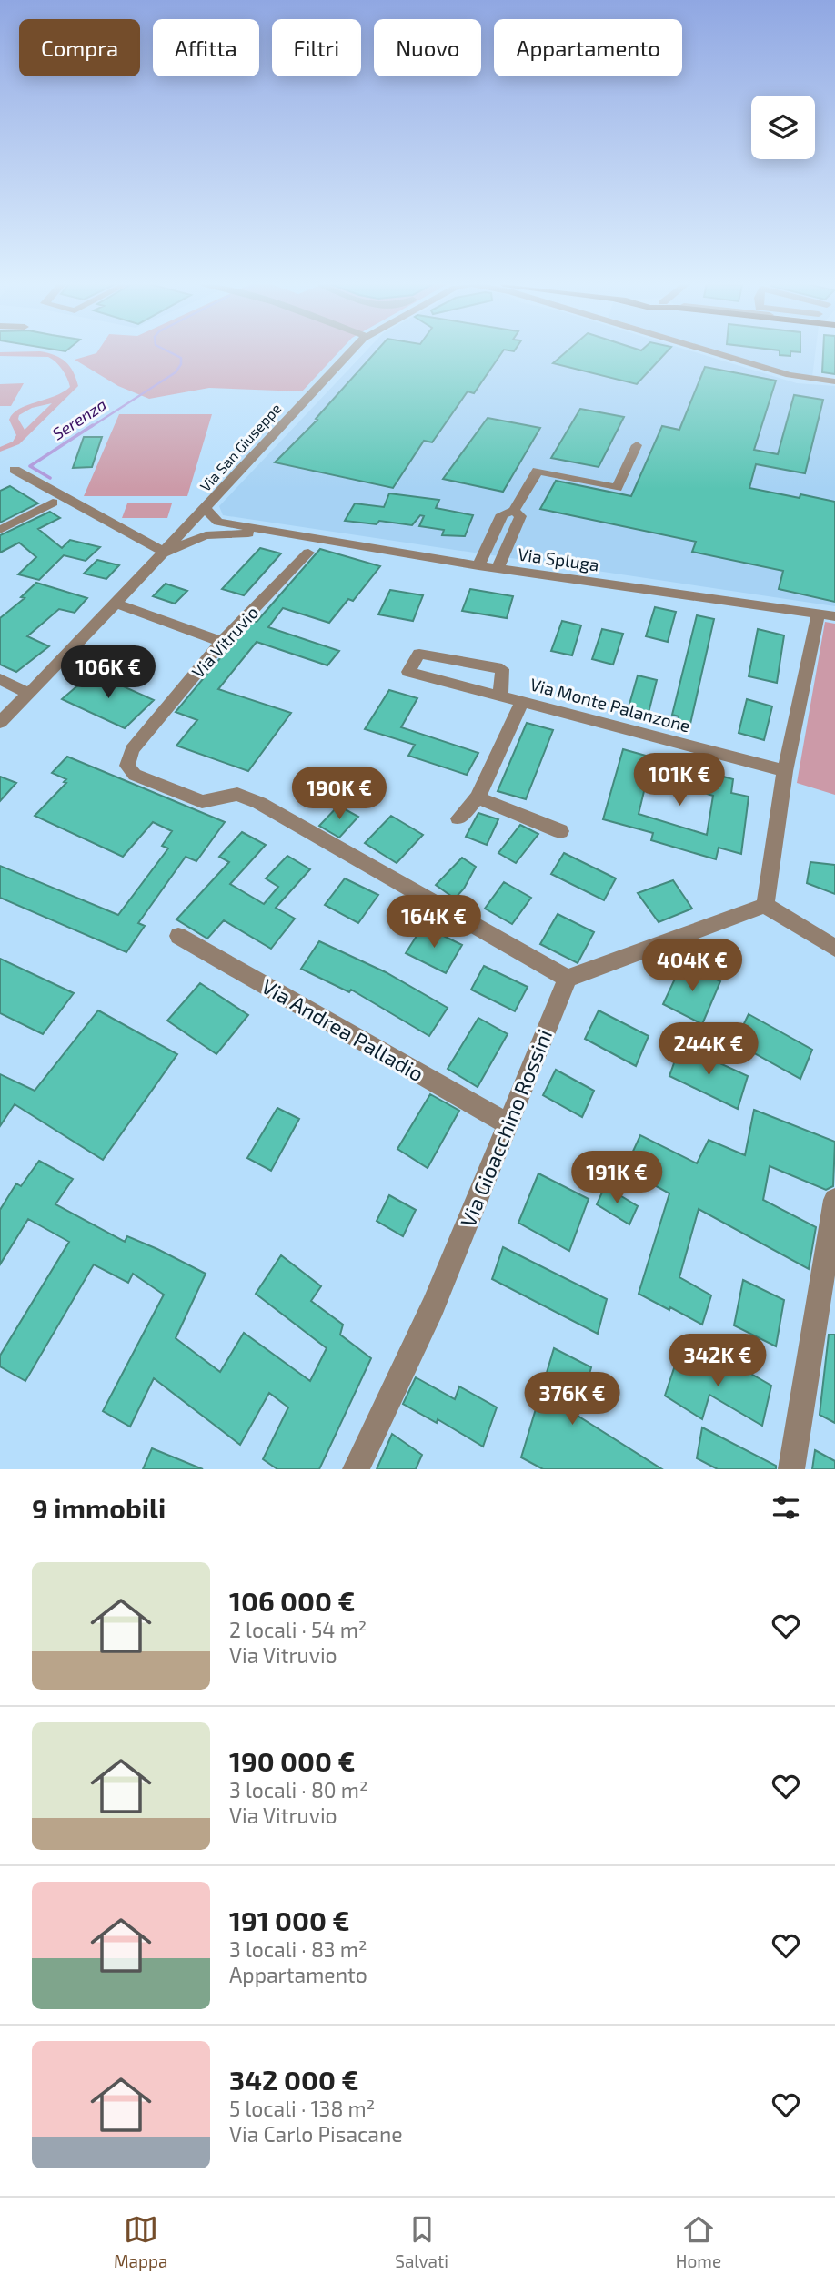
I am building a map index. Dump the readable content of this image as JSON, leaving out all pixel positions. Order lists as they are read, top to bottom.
{
  "streets": {
    "street": [
      "Via San Giuseppe",
      "Via Spluga",
      "Via Vitruvio",
      "Via Monte Palanzone",
      "Via Andrea Palladio",
      "Via Gioacchino Rossini"
    ]
  },
  "crossings": [
    ["Via San Giuseppe", "Via Spluga"],
    ["Via Vitruvio", "Via Gioacchino Rossini"],
    ["Via Andrea Palladio", "Via Gioacchino Rossini"]
  ],
  "water": ["Serenza"],
  "page": {
    "chip": [
      "Compra",
      "Affitta",
      "Filtri",
      "Nuovo",
      "Appartamento"
    ],
    "price": [
      "106K €",
      "101K €",
      "190K €",
      "164K €",
      "404K €",
      "244K €",
      "191K €",
      "342K €",
      "376K €"
    ],
    "heading": "9 immobili",
    "list": [
      {
        "name": "106 000 €",
        "note": "2 locali · 54 m² · Via Vitruvio"
      },
      {
        "name": "190 000 €",
        "note": "3 locali · 80 m² · Via Vitruvio"
      },
      {
        "name": "191 000 €",
        "note": "3 locali · 83 m² · Appartamento"
      },
      {
        "name": "342 000 €",
        "note": "5 locali · 138 m² · Via Carlo Pisacane"
      }
    ],
    "tabs": ["Mappa", "Salvati", "Home"]
  }
}
